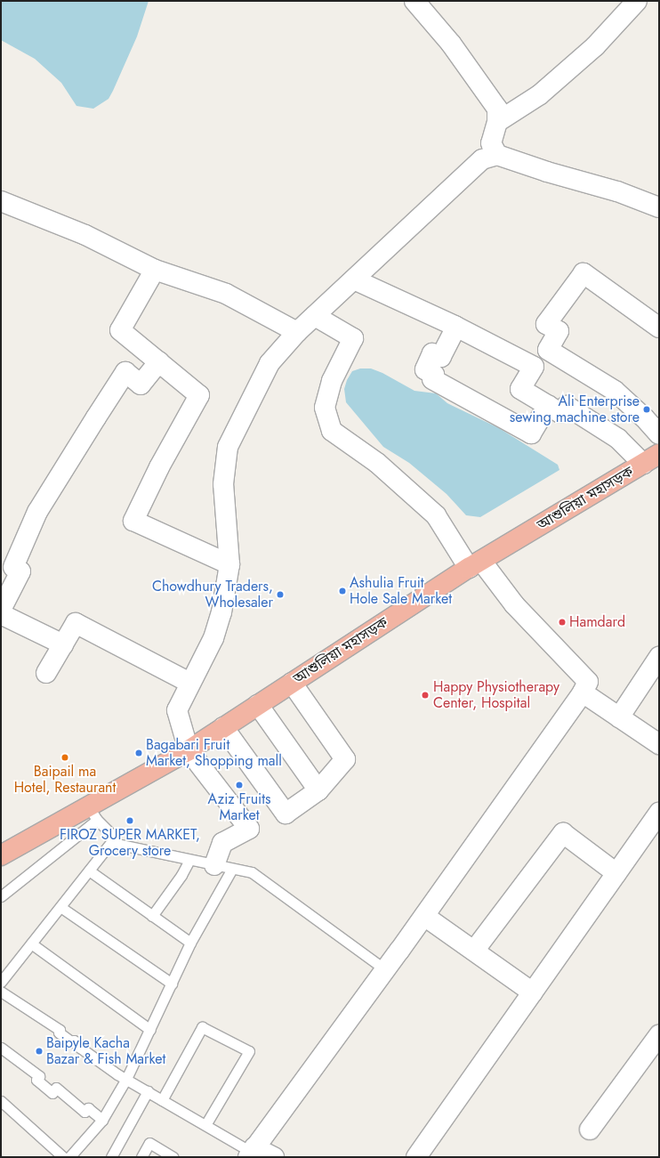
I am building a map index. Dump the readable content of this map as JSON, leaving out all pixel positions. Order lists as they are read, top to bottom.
{
  "streets": {
    "highway": ["আশুলিয়া মহাসড়ক"]
  },
  "places": [
    "Ali Enterprise sewing machine store",
    "Ashulia Fruit Hole Sale Market",
    "Chowdhury Traders, Wholesaler",
    "Hamdard",
    "Happy Physiotherapy Center, Hospital",
    "Bagabari Fruit Market, Shopping mall",
    "Baipail ma Hotel, Restaurant",
    "Aziz Fruits Market",
    "FIROZ SUPER MARKET, Grocery store",
    "Baipyle Kacha Bazar & Fish Market"
  ]
}
